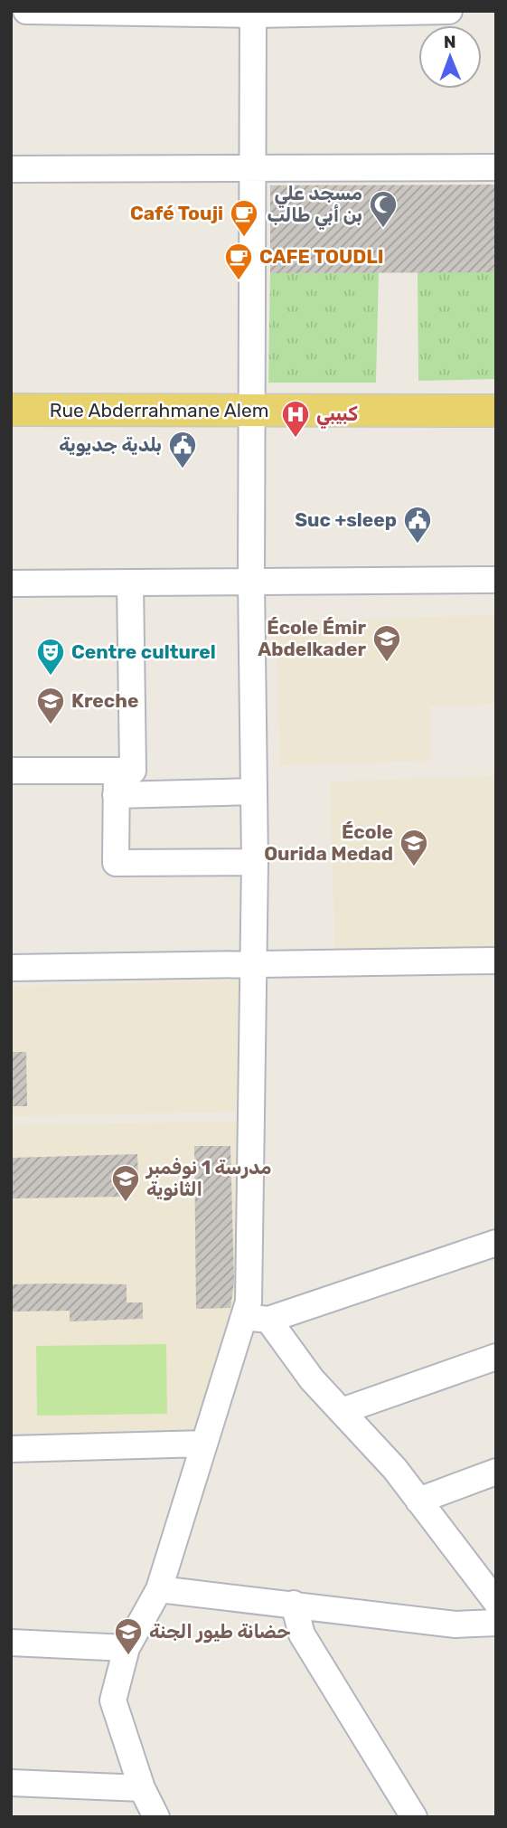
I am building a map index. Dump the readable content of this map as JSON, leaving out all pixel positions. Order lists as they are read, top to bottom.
{
  "streets": {
    "main road": ["Rue Abderrahmane Alem"]
  },
  "places": {
    "mosque": ["مسجد علي بن أبي طالب"],
    "cafe": ["Café Touji", "CAFE TOUDLI"],
    "hospital": ["كبيبي"],
    "public building": ["بلدية جديوية", "Suc +sleep"],
    "school or university": [
      "École Émir Abdelkader",
      "Kreche",
      "École Ourida Medad",
      "مدرسة 1 نوفمبر الثانوية",
      "حضانة طيور الجنة"
    ],
    "theatre": ["Centre culturel"]
  },
  "north": "top"
}
